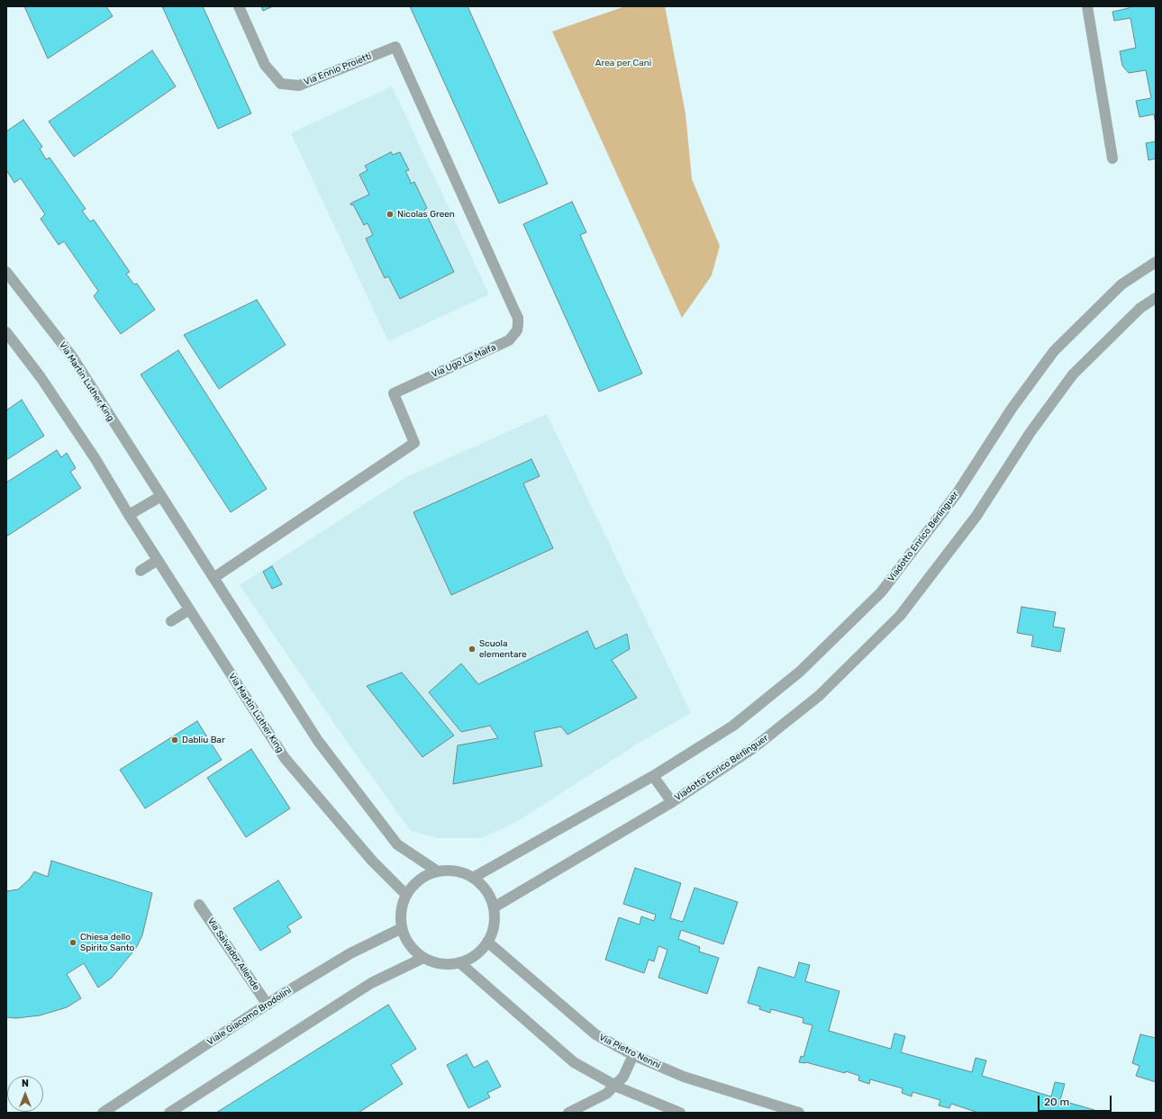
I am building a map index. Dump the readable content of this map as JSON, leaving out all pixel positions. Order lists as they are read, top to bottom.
{
  "streets": {
    "street": [
      "Via Ennio Proietti",
      "Via Ugo La Malfa",
      "Via Martin Luther King",
      "Viadotto Enrico Berlinguer",
      "Via Salvador Allende",
      "Viale Giacomo Brodolini",
      "Via Pietro Nenni"
    ]
  },
  "crossings": [
    ["Via Ennio Proietti", "Via Ugo La Malfa"],
    ["Via Ugo La Malfa", "Via Martin Luther King"],
    ["Via Martin Luther King", "Viadotto Enrico Berlinguer"],
    ["Via Martin Luther King", "Viale Giacomo Brodolini"],
    ["Via Martin Luther King", "Via Pietro Nenni"],
    ["Viadotto Enrico Berlinguer", "Viale Giacomo Brodolini"],
    ["Viadotto Enrico Berlinguer", "Via Pietro Nenni"],
    ["Via Salvador Allende", "Viale Giacomo Brodolini"],
    ["Viale Giacomo Brodolini", "Via Pietro Nenni"]
  ],
  "parks": ["Area per Cani"],
  "places": [
    "Nicolas Green",
    "Scuola elementare",
    "Dabliu Bar",
    "Chiesa dello Spirito Santo"
  ],
  "scale_bar": "20 m",
  "north": "top"
}
